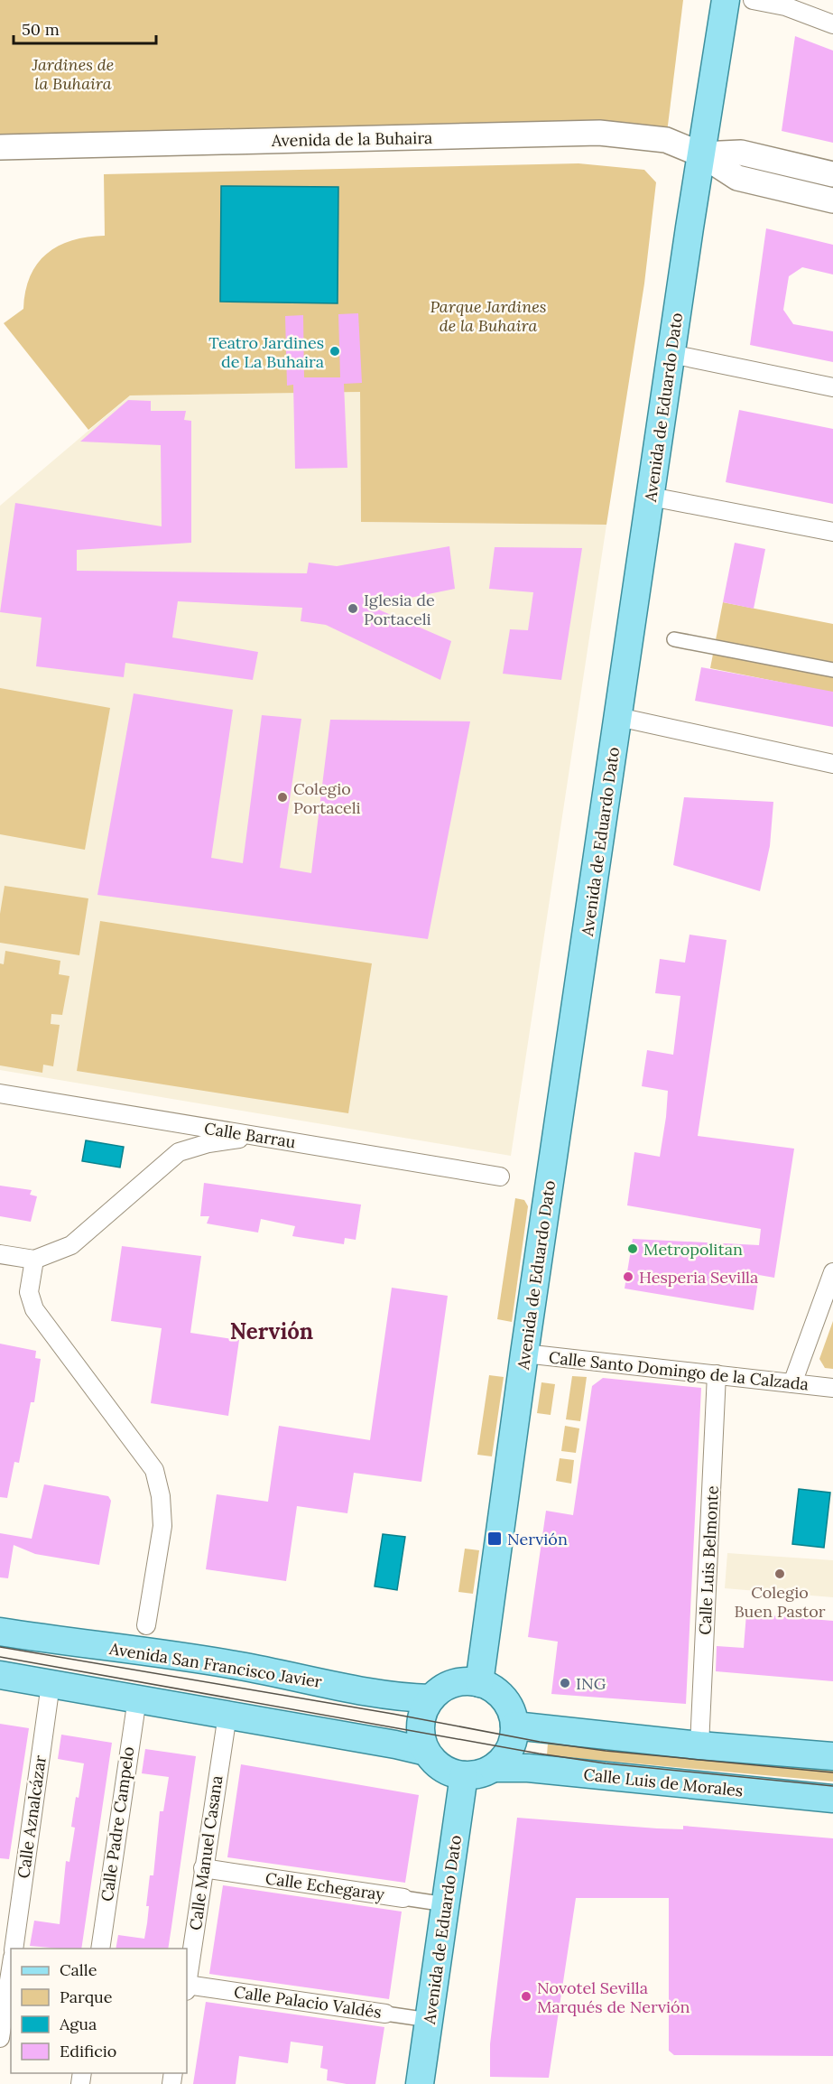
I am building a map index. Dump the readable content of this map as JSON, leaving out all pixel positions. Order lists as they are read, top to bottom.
{
  "streets": {
    "main road": [
      "Avenida de la Buhaira",
      "Avenida de Eduardo Dato",
      "Avenida San Francisco Javier",
      "Calle Luis de Morales"
    ],
    "street": [
      "Calle Barrau",
      "Calle Santo Domingo de la Calzada",
      "Calle Luis Belmonte",
      "Calle Aznalcázar",
      "Calle Padre Campelo",
      "Calle Manuel Casana",
      "Calle Echegaray",
      "Calle Palacio Valdés"
    ]
  },
  "crossings": [
    ["Avenida de la Buhaira", "Avenida de Eduardo Dato"],
    ["Avenida de Eduardo Dato", "Calle Santo Domingo de la Calzada"],
    ["Avenida de Eduardo Dato", "Avenida San Francisco Javier"],
    ["Avenida de Eduardo Dato", "Calle Luis de Morales"],
    ["Avenida de Eduardo Dato", "Calle Echegaray"],
    ["Avenida de Eduardo Dato", "Calle Palacio Valdés"],
    ["Calle Santo Domingo de la Calzada", "Calle Luis Belmonte"],
    ["Avenida San Francisco Javier", "Calle Luis de Morales"],
    ["Calle Manuel Casana", "Calle Echegaray"]
  ],
  "districts": ["Nervión"],
  "parks": ["Jardines de la Buhaira", "Parque Jardines de la Buhaira"],
  "places": {
    "other": [
      "Teatro Jardines de La Buhaira",
      "Iglesia de Portaceli",
      "Colegio Portaceli",
      "Metropolitan",
      "Hesperia Sevilla",
      "Colegio Buen Pastor",
      "ING",
      "Novotel Sevilla Marqués de Nervión"
    ],
    "transit": ["Nervión"]
  },
  "legend": [
    "Calle",
    "Parque",
    "Agua",
    "Edificio"
  ],
  "scale_bar": "50 m"
}
